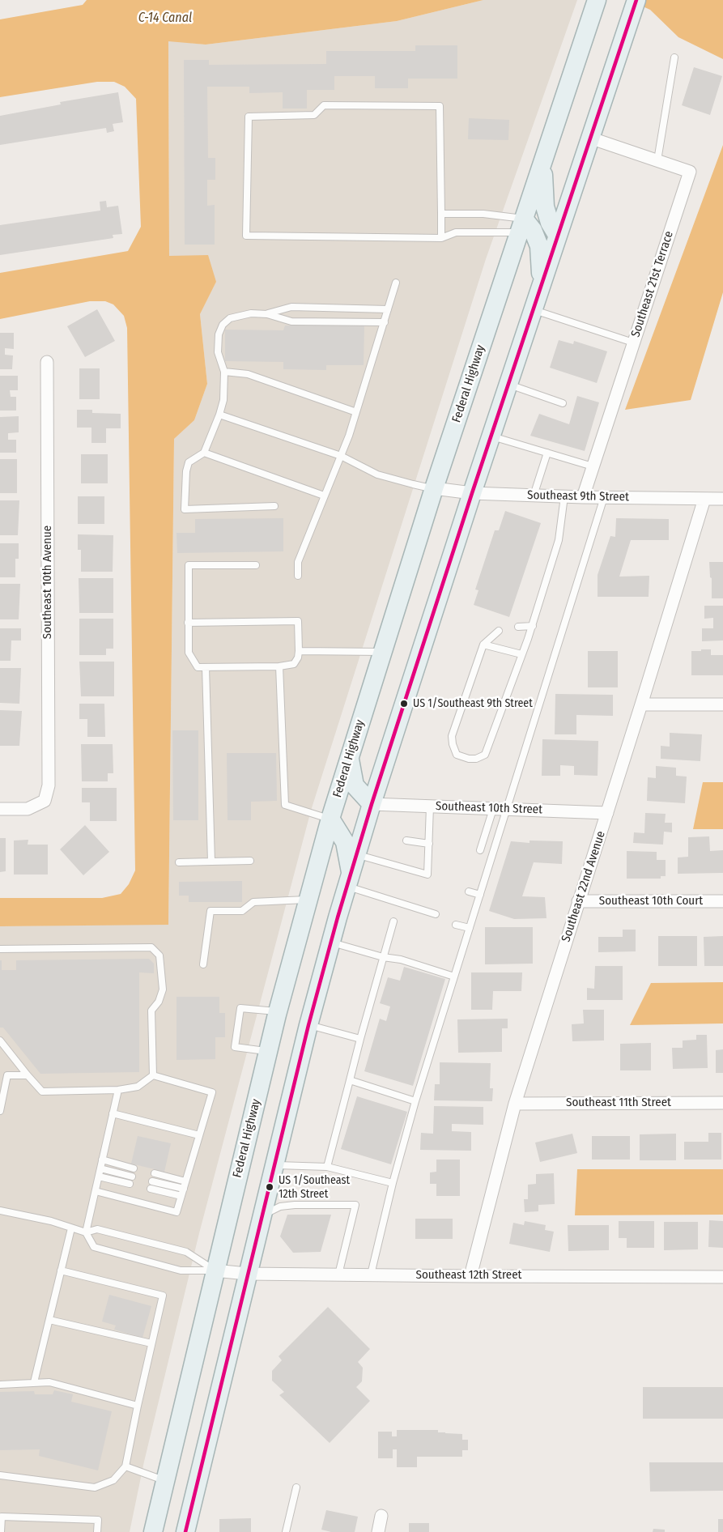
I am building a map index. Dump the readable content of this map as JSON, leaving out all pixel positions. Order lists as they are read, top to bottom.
{
  "streets": {
    "main road": ["Federal Highway"],
    "street": [
      "Southeast 21st Terrace",
      "Southeast 9th Street",
      "Southeast 10th Avenue",
      "Southeast 10th Street",
      "Southeast 22nd Avenue",
      "Southeast 10th Court",
      "Southeast 11th Street",
      "Southeast 12th Street"
    ]
  },
  "crossings": [
    ["Southeast 21st Terrace", "Southeast 9th Street"],
    ["Federal Highway", "Southeast 9th Street"],
    ["Federal Highway", "Southeast 12th Street"],
    ["Southeast 9th Street", "Southeast 22nd Avenue"],
    ["Southeast 10th Street", "Southeast 22nd Avenue"],
    ["Southeast 22nd Avenue", "Southeast 10th Court"],
    ["Southeast 22nd Avenue", "Southeast 11th Street"],
    ["Southeast 22nd Avenue", "Southeast 12th Street"]
  ],
  "water": ["C-14 Canal"],
  "places": ["US 1/Southeast 9th Street", "US 1/Southeast 12th Street"]
}
